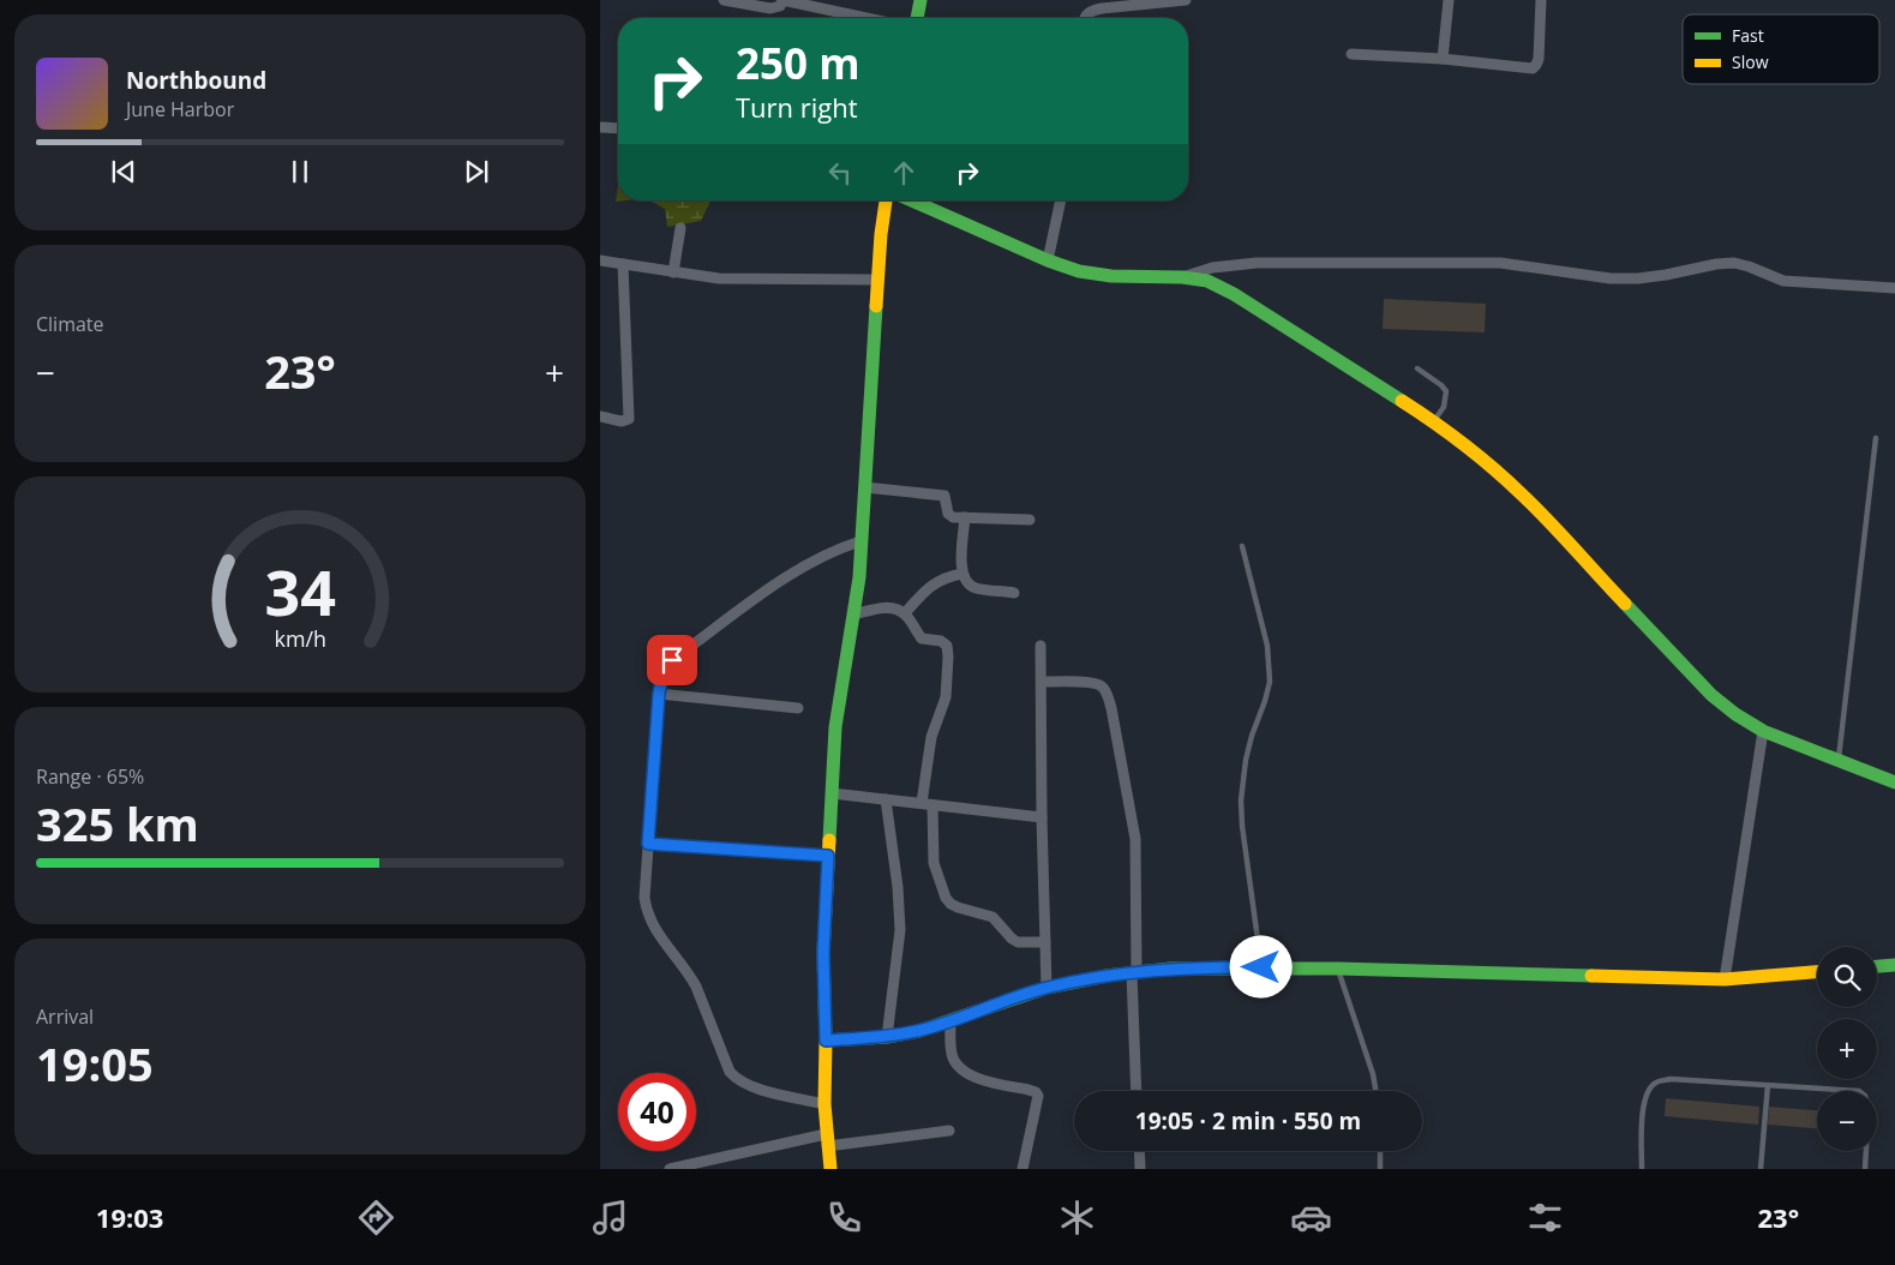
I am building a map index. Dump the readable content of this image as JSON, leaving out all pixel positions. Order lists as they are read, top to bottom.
{
  "legend": ["Fast", "Slow"],
  "page": {
    "turn": ["250 m", "Turn right"],
    "song": ["Northbound", "June Harbor"],
    "tile": [
      "Climate",
      ["Range · 65%", "325 km"],
      ["Arrival", "19:05"]
    ],
    "heat": ["−", "23°", "+"],
    "map_buttons": ["+", "−"],
    "limit": "40",
    "trip": "19:05 · 2 min · 550 m",
    "tabs": ["19:03", "23°"],
    "gauge": ["34", "km/h"]
  }
}
